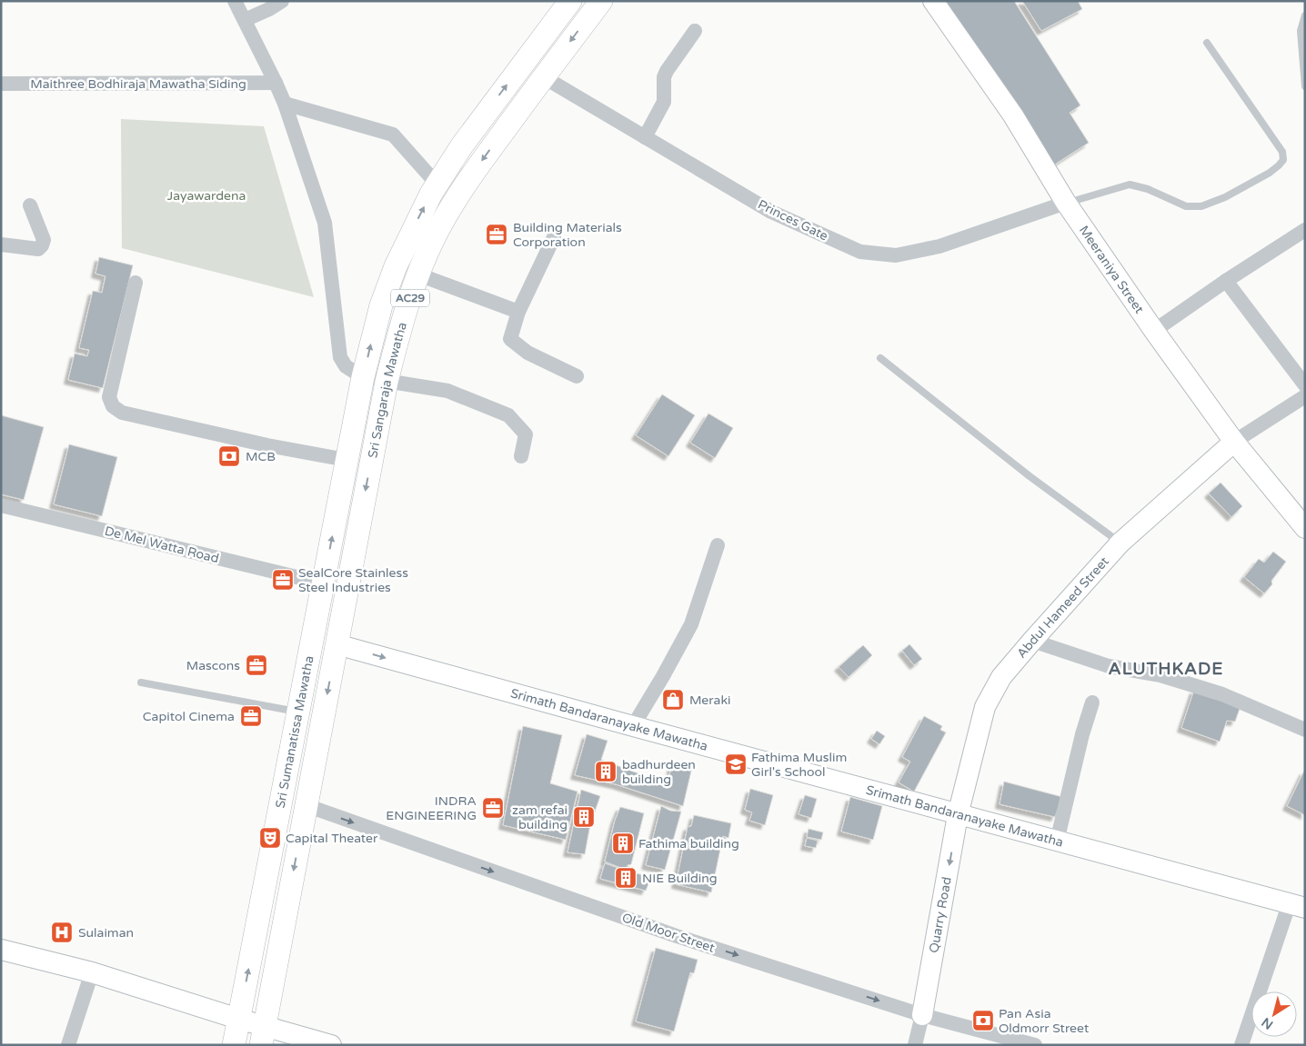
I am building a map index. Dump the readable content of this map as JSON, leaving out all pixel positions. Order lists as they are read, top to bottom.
{
  "streets": {
    "main road": ["AC29", "Sri Sangaraja Mawatha", "Sri Sumanatissa Mawatha"],
    "street": [
      "Maithree Bodhiraja Mawatha Siding",
      "Princes Gate",
      "Meeraniya Street",
      "De Mel Watta Road",
      "Abdul Hameed Street",
      "Srimath Bandaranayake Mawatha",
      "Quarry Road",
      "Old Moor Street"
    ]
  },
  "crossings": [
    ["Princes Gate", "Meeraniya Street"],
    ["Princes Gate", "Sri Sangaraja Mawatha"],
    ["Meeraniya Street", "Abdul Hameed Street"],
    ["Sri Sangaraja Mawatha", "De Mel Watta Road"],
    ["Sri Sangaraja Mawatha", "Srimath Bandaranayake Mawatha"],
    ["Sri Sangaraja Mawatha", "Sri Sumanatissa Mawatha"],
    ["Sri Sangaraja Mawatha", "Old Moor Street"],
    ["Abdul Hameed Street", "Srimath Bandaranayake Mawatha"],
    ["Abdul Hameed Street", "Quarry Road"],
    ["Srimath Bandaranayake Mawatha", "Quarry Road"],
    ["Quarry Road", "Old Moor Street"]
  ],
  "one_way": ["Sri Sumanatissa Mawatha", "Quarry Road", "Old Moor Street"],
  "districts": ["ALUTHKADE"],
  "parks": ["Jayawardena"],
  "places": {
    "office": [
      "Building Materials Corporation",
      "SealCore Stainless Steel Industries",
      "Mascons",
      "Capitol Cinema",
      "INDRA ENGINEERING"
    ],
    "bank": ["MCB", "Pan Asia Oldmorr Street"],
    "shop": ["Meraki"],
    "school or university": ["Fathima Muslim Girl's School"],
    "building": [
      "badhurdeen building",
      "zam refai building",
      "Fathima building",
      "NIE Building"
    ],
    "theatre": ["Capital Theater"],
    "hospital": ["Sulaiman"]
  },
  "north": "bottom left"
}
